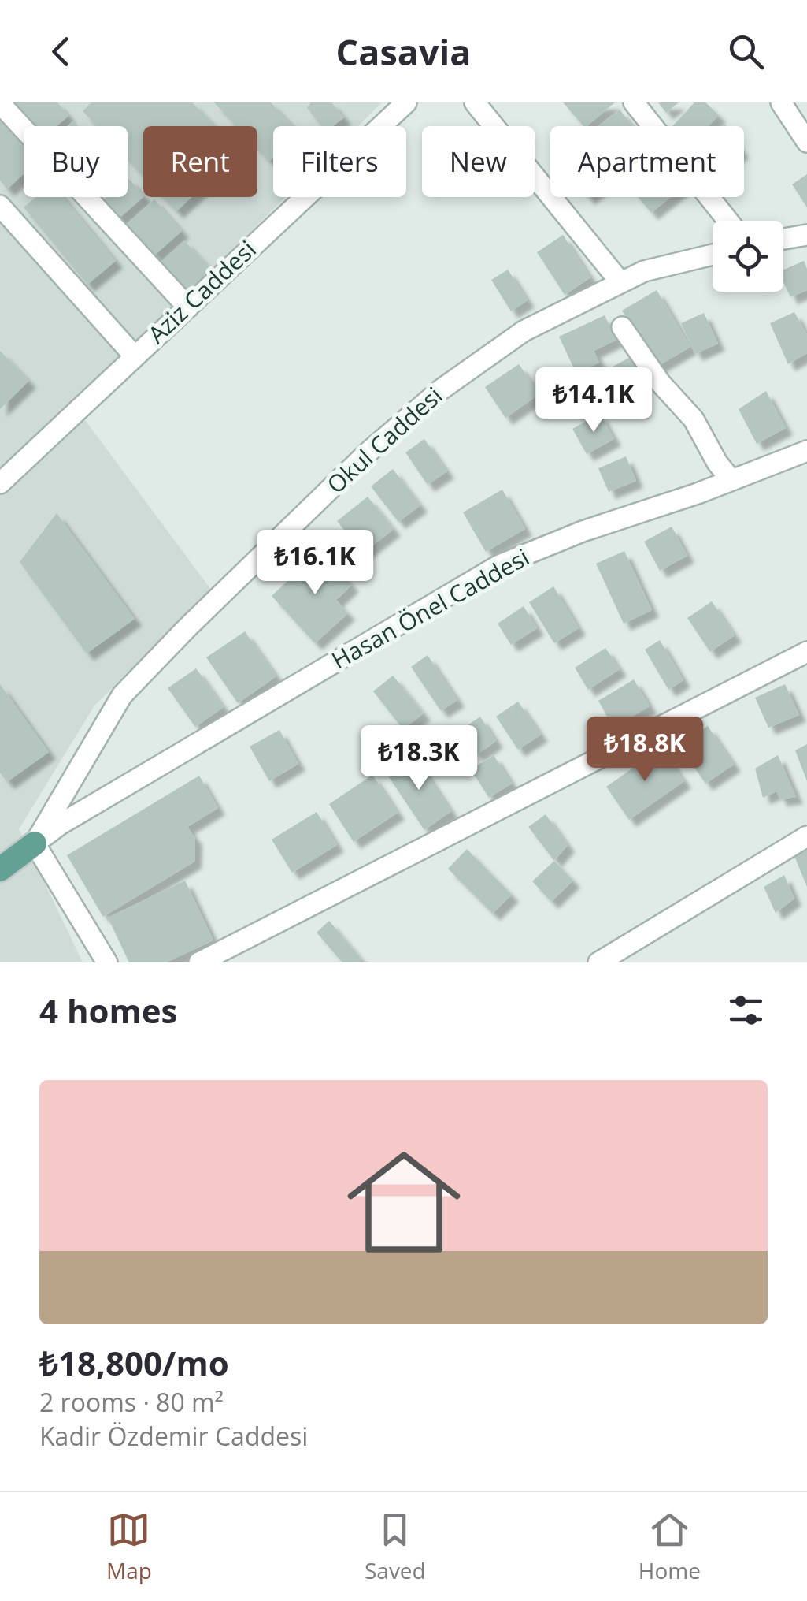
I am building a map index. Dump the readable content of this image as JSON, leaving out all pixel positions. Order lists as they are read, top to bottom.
{
  "streets": {
    "main road": ["Hasan Önel Caddesi"],
    "street": ["Aziz Caddesi", "Okul Caddesi"]
  },
  "crossings": [
    ["Okul Caddesi", "Hasan Önel Caddesi"]
  ],
  "page": {
    "header": "Casavia",
    "chip": [
      "Buy",
      "Rent",
      "Filters",
      "New",
      "Apartment"
    ],
    "price": [
      "₺14.1K",
      "₺16.1K",
      "₺18.8K",
      "₺18.3K"
    ],
    "heading": "4 homes",
    "list": [
      {
        "name": "₺18,800/mo",
        "note": "2 rooms · 80 m² · Kadir Özdemir Caddesi"
      }
    ],
    "tabs": ["Map", "Saved", "Home"]
  }
}
